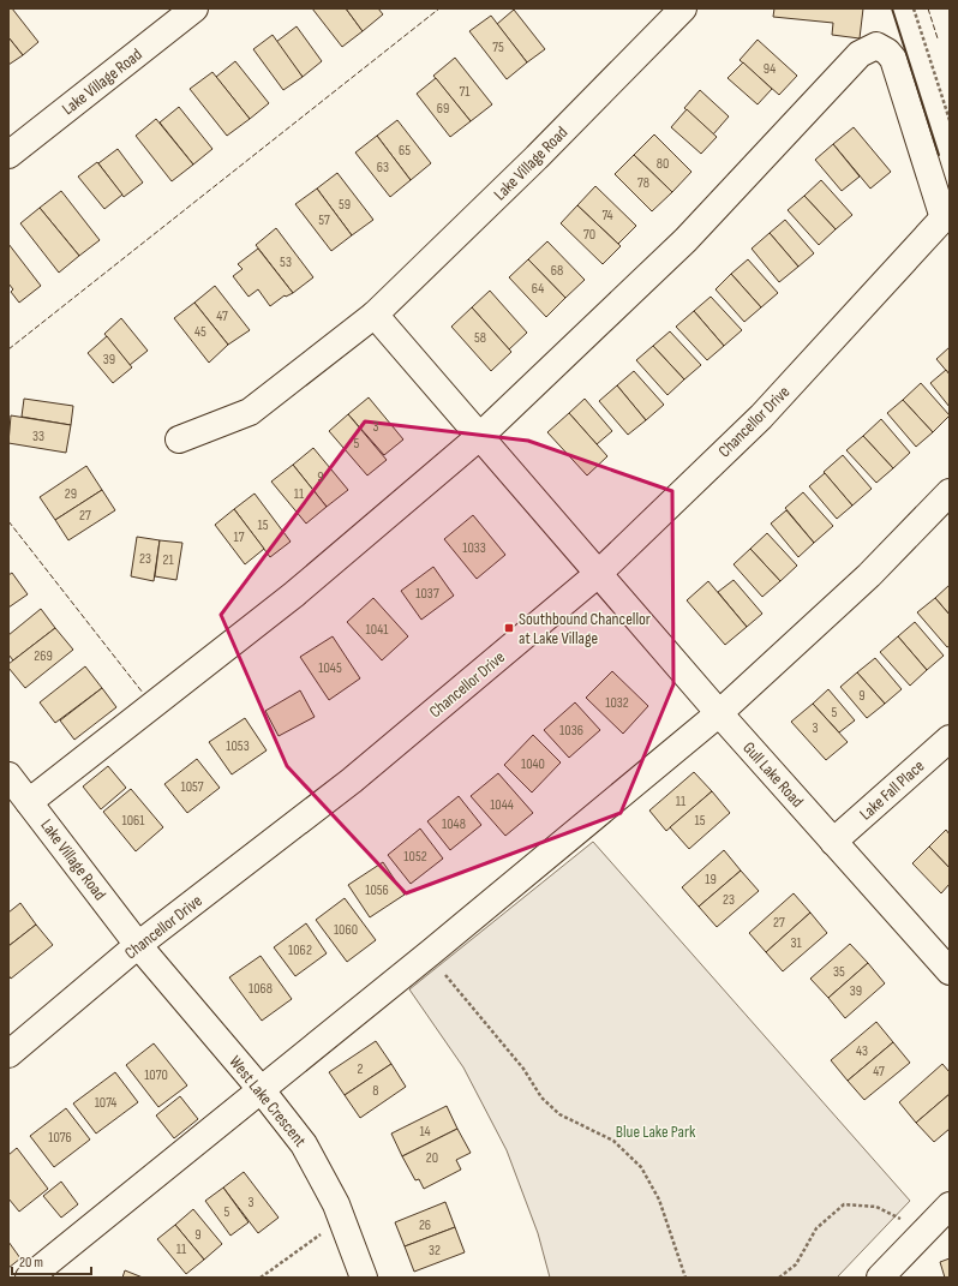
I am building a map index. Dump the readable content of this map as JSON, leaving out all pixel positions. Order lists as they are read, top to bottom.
{
  "streets": {
    "street": [
      "Lake Village Road",
      "Chancellor Drive",
      "Gull Lake Road",
      "Lake Fall Place",
      "West Lake Crescent"
    ]
  },
  "crossings": [
    ["Lake Village Road", "Chancellor Drive"],
    ["Lake Village Road", "West Lake Crescent"],
    ["Chancellor Drive", "Gull Lake Road"],
    ["Chancellor Drive", "West Lake Crescent"],
    ["Gull Lake Road", "Lake Fall Place"]
  ],
  "parks": ["Blue Lake Park"],
  "places": {
    "transit": ["Southbound Chancellor at Lake Village"]
  },
  "house_numbers": [
    "75",
    "94",
    "71",
    "69",
    "65",
    "80",
    "63",
    "78",
    "59",
    "74",
    "57",
    "70",
    "53",
    "68",
    "64",
    "47",
    "45",
    "58",
    "39",
    "3",
    "33",
    "5",
    "9",
    "29",
    "11",
    "27",
    "15",
    "17",
    "1033",
    "23",
    "21",
    "1037",
    "1041",
    "269",
    "1045",
    "9",
    "1032",
    "5",
    "3",
    "1036",
    "1053",
    "1040",
    "1057",
    "11",
    "1044",
    "1061",
    "15",
    "1048",
    "1052",
    "19",
    "1056",
    "23",
    "27",
    "1060",
    "31",
    "1062",
    "35",
    "1068",
    "39",
    "43",
    "2",
    "47",
    "1070",
    "8",
    "1074",
    "14",
    "1076",
    "20",
    "3",
    "5",
    "26",
    "9",
    "11",
    "32"
  ],
  "scale_bar": "20 m"
}
